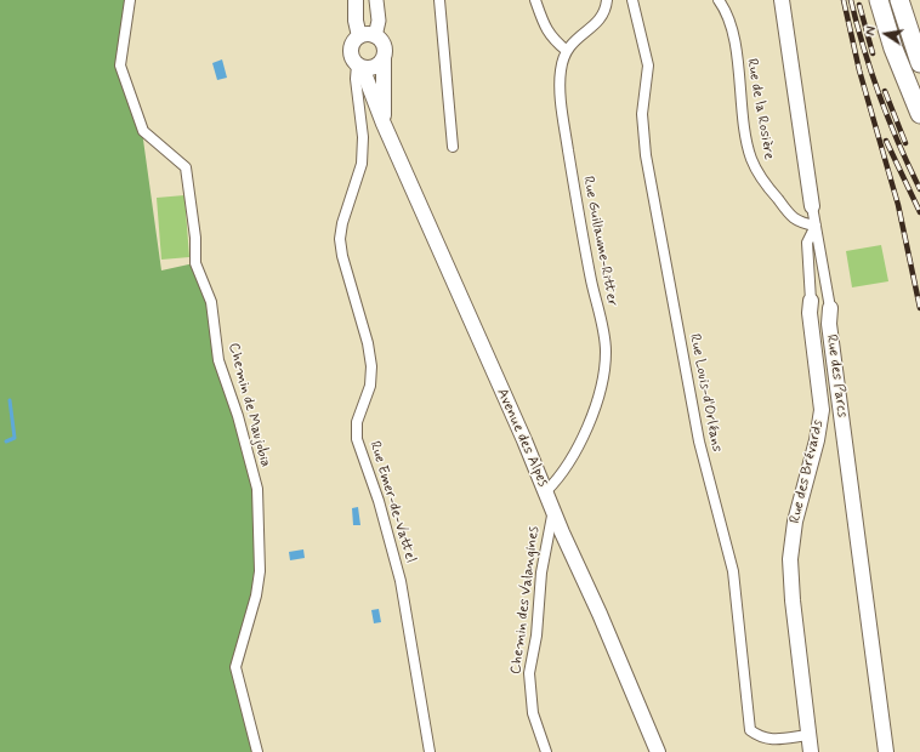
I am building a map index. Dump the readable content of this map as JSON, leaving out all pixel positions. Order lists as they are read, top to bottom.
{
  "streets": {
    "main road": ["Rue des Parcs", "Avenue des Alpes", "Rue des Brévards"],
    "street": [
      "Rue de la Rosière",
      "Rue Guillaume-Ritter",
      "Rue Louis-d'Orléans",
      "Chemin de Maujobia",
      "Rue Emer-de-Vattel",
      "Chemin des Valangines"
    ]
  },
  "crossings": [
    ["Rue de la Rosière", "Rue des Parcs"],
    ["Rue Guillaume-Ritter", "Avenue des Alpes"],
    ["Rue Louis-d'Orléans", "Rue des Brévards"],
    ["Avenue des Alpes", "Rue Emer-de-Vattel"],
    ["Avenue des Alpes", "Chemin des Valangines"]
  ],
  "north": "left"
}
